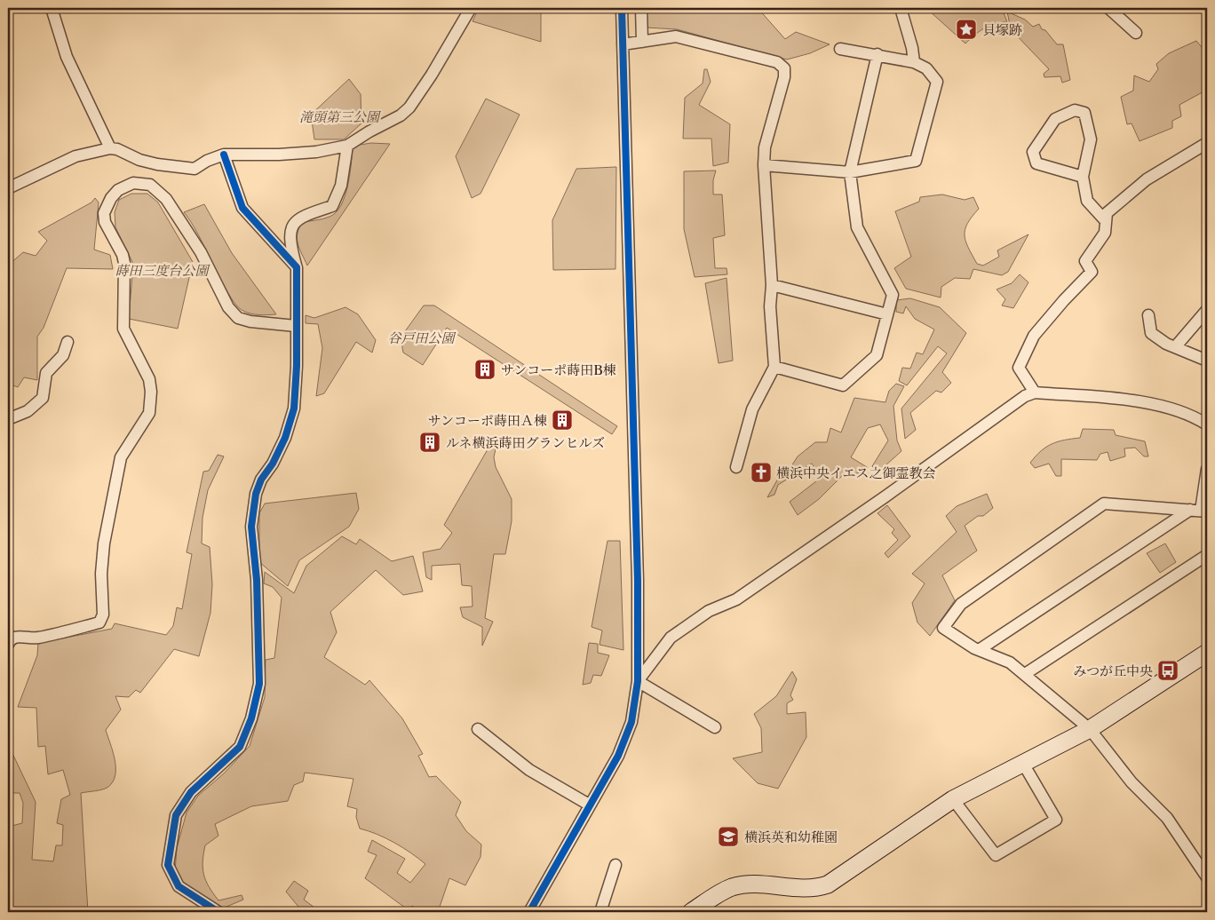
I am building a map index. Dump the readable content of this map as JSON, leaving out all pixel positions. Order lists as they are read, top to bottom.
{
  "parks": ["滝頭第三公園", "蒔田三度台公園", "谷戸田公園"],
  "places": {
    "place": ["貝塚跡"],
    "building": ["サンコーポ蒔田B棟", "サンコーポ蒔田Ａ棟", "ルネ横浜蒔田グランヒルズ"],
    "church": ["横浜中央イエス之御霊教会"],
    "bus stop": ["みつが丘中央"],
    "school or university": ["横浜英和幼稚園"]
  }
}
